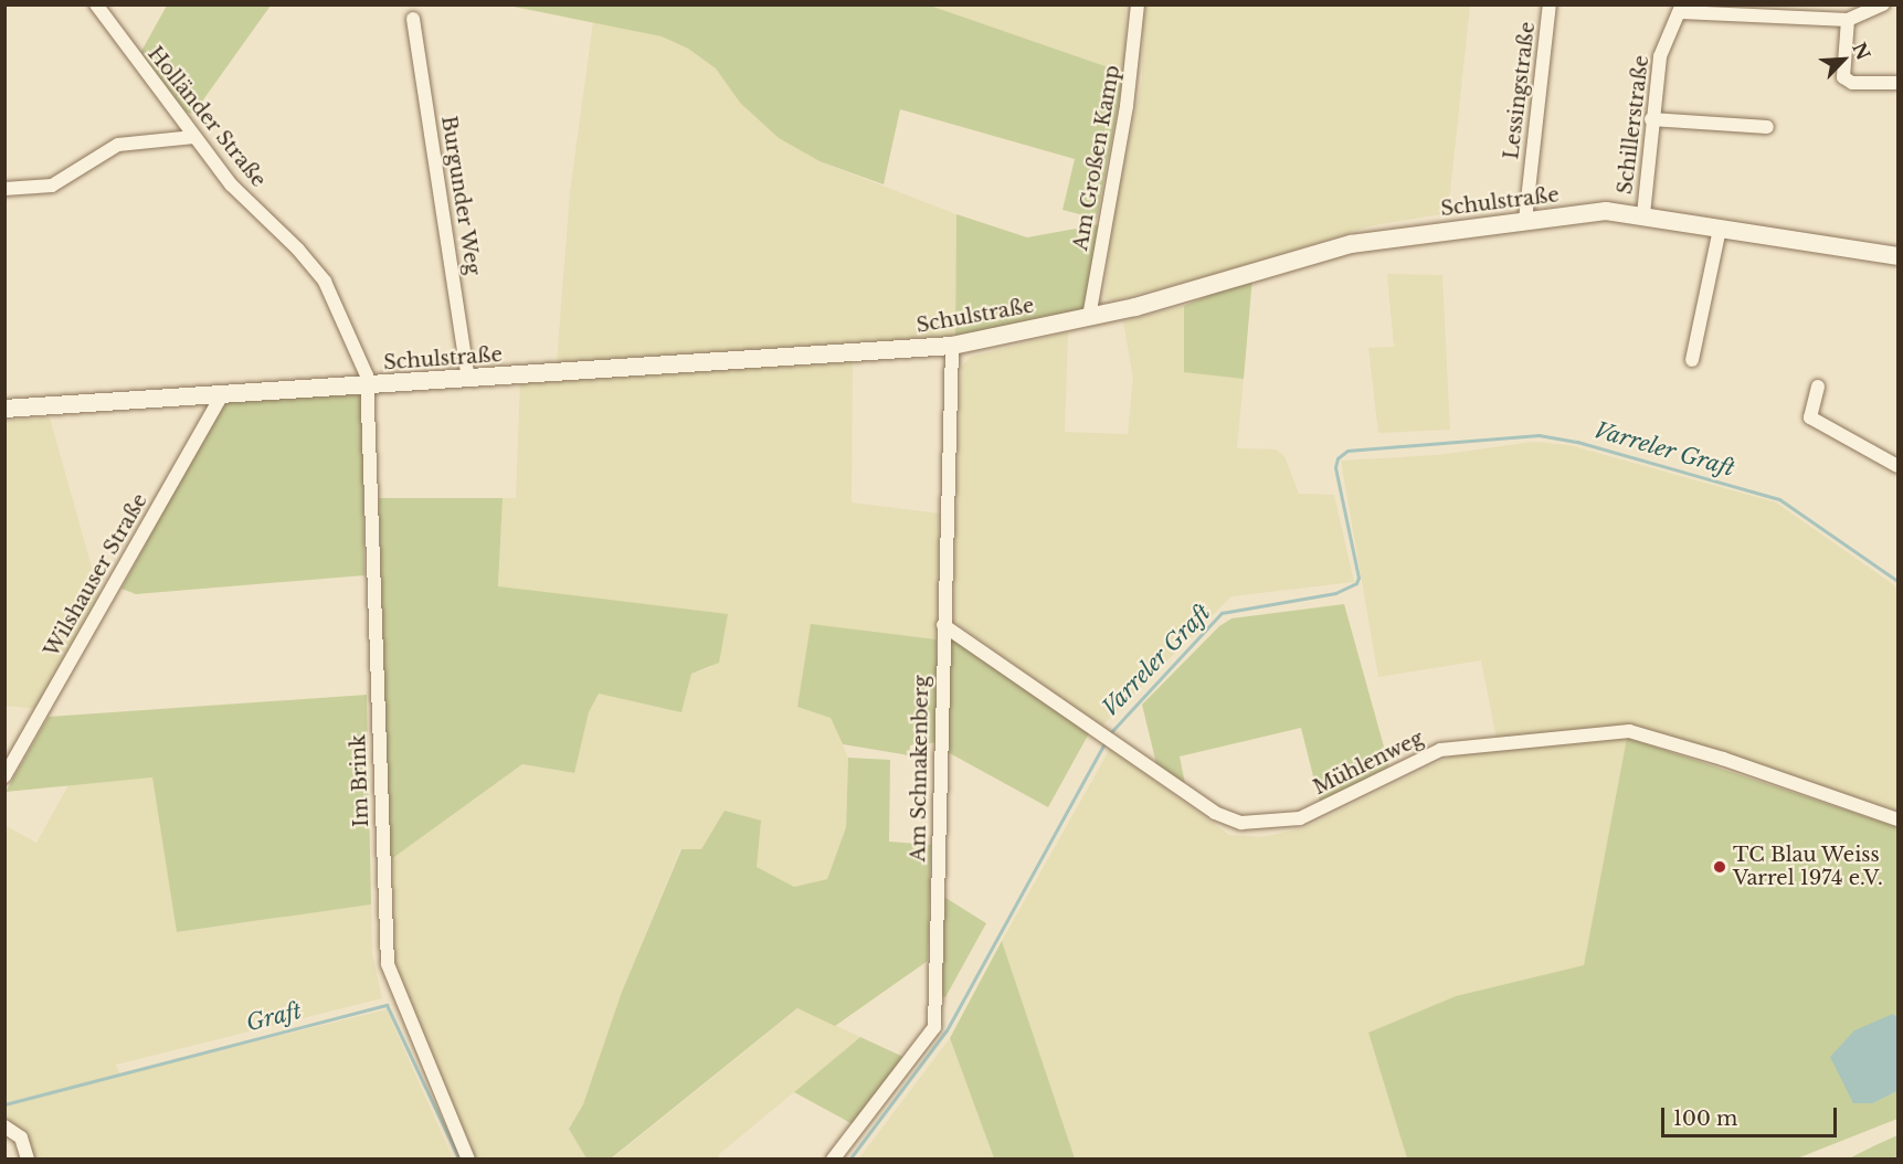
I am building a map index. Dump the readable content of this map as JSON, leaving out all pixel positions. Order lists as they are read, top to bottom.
{
  "streets": {
    "street": [
      "Lessingstraße",
      "Holländer Straße",
      "Schillerstraße",
      "Am Großen Kamp",
      "Burgunder Weg",
      "Schulstraße",
      "Wilshauser Straße",
      "Mühlenweg",
      "Am Schnakenberg",
      "Im Brink"
    ]
  },
  "crossings": [
    ["Lessingstraße", "Schulstraße"],
    ["Holländer Straße", "Schulstraße"],
    ["Holländer Straße", "Im Brink"],
    ["Schillerstraße", "Schulstraße"],
    ["Am Großen Kamp", "Schulstraße"],
    ["Burgunder Weg", "Schulstraße"],
    ["Schulstraße", "Wilshauser Straße"],
    ["Schulstraße", "Am Schnakenberg"],
    ["Schulstraße", "Im Brink"],
    ["Mühlenweg", "Am Schnakenberg"]
  ],
  "water": ["Varreler Graft", "Graft"],
  "places": ["TC Blau Weiss Varrel 1974 e.V."],
  "scale_bar": "100 m",
  "north": "top right"
}
